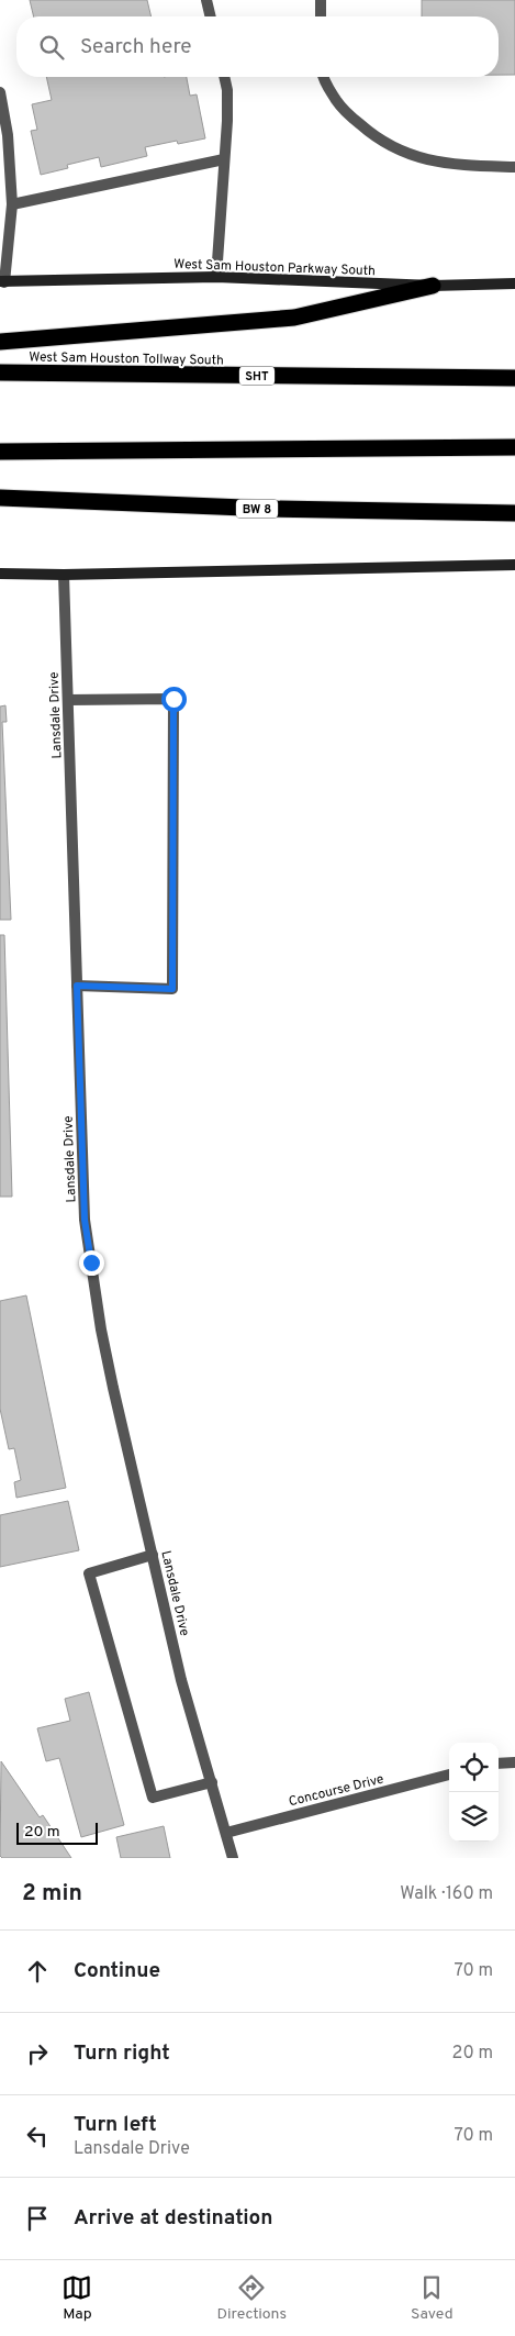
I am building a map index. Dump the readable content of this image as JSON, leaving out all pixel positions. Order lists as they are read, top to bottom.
{
  "streets": {
    "highway": ["West Sam Houston Tollway South", "SHT", "BW 8"],
    "main road": ["West Sam Houston Parkway South"],
    "street": ["Lansdale Drive", "Concourse Drive"]
  },
  "crossings": [
    ["Lansdale Drive", "Concourse Drive"]
  ],
  "scale_bar": "20 m",
  "page": {
    "search": "Search here",
    "scale": "20 m",
    "heading": ["2 min", "Walk · 160 m"],
    "list": [
      ["Continue", "70 m"],
      ["Turn right", "20 m"],
      ["Turn left", "Lansdale Drive", "70 m"],
      "Arrive at destination"
    ],
    "nav": ["Map", "Directions", "Saved"]
  }
}
